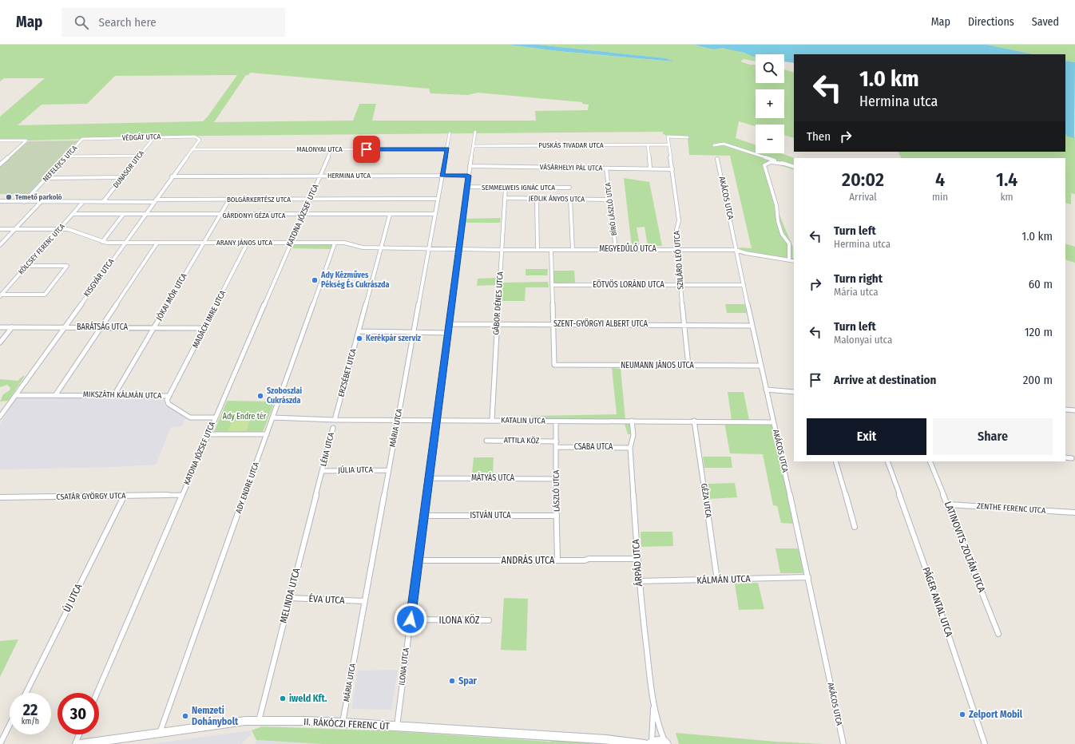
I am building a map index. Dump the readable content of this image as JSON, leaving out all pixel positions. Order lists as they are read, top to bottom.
{
  "streets": {
    "main road": ["II. RÁKÓCZI FERENC ÚT"],
    "street": [
      "VÉDGÁT UTCA",
      "PUSKÁS TIVADAR UTCA",
      "MALONYAI UTCA",
      "NEFELEJCS UTCA",
      "VÁSÁRHELYI PÁL UTCA",
      "DUNASOR UTCA",
      "HERMINA UTCA",
      "SEMMELWEIS IGNÁC UTCA",
      "AKÁCOS UTCA",
      "JEDLIK ÁNYOS UTCA",
      "BOLGÁRKERTÉSZ UTCA",
      "BÍRÓ LÁSZLÓ UTCA",
      "GÁRDONYI GÉZA UTCA",
      "KATONA JÓZSEF UTCA",
      "ARANY JÁNOS UTCA",
      "KÖLCSEY FERENC UTCA",
      "MEGYEDŰLŐ UTCA",
      "SZILÁRD LEÓ UTCA",
      "KISGYÁR UTCA",
      "EÖTVÖS LORÁND UTCA",
      "JÓKAI MÓR UTCA",
      "GÁBOR DÉNES UTCA",
      "MADÁCH IMRE UTCA",
      "SZENT-GYÖRGYI ALBERT UTCA",
      "BARÁTSÁG UTCA",
      "NEUMANN JÁNOS UTCA",
      "ERZSÉBET UTCA",
      "MIKSZÁTH KÁLMÁN UTCA",
      "KATALIN UTCA",
      "MÁRIA UTCA",
      "ATTILA KÖZ",
      "CSABA UTCA",
      "LÉNA UTCA",
      "JÚLIA UTCA",
      "MÁTYÁS UTCA",
      "ADY ENDRE UTCA",
      "LÁSZLÓ UTCA",
      "CSATÁR GYÖRGY UTCA",
      "GÉZA UTCA",
      "ZENTHE FERENC UTCA",
      "ISTVÁN UTCA",
      "LATINOVITS ZOLTÁN UTCA",
      "ANDRÁS UTCA",
      "ÁRPÁD UTCA",
      "KÁLMÁN UTCA",
      "MELINDA UTCA",
      "ÚJ UTCA",
      "ÉVA UTCA",
      "PÁGER ANTAL UTCA",
      "ILONA KÖZ",
      "ILONA UTCA"
    ]
  },
  "crossings": [
    ["VÉDGÁT UTCA", "NEFELEJCS UTCA"],
    ["VÉDGÁT UTCA", "DUNASOR UTCA"],
    ["VÉDGÁT UTCA", "KISGYÁR UTCA"],
    ["PUSKÁS TIVADAR UTCA", "SZILÁRD LEÓ UTCA"],
    ["PUSKÁS TIVADAR UTCA", "ILONA UTCA"],
    ["MALONYAI UTCA", "KATONA JÓZSEF UTCA"],
    ["MALONYAI UTCA", "KISGYÁR UTCA"],
    ["MALONYAI UTCA", "MÁRIA UTCA"],
    ["NEFELEJCS UTCA", "BOLGÁRKERTÉSZ UTCA"],
    ["VÁSÁRHELYI PÁL UTCA", "BÍRÓ LÁSZLÓ UTCA"],
    ["VÁSÁRHELYI PÁL UTCA", "SZILÁRD LEÓ UTCA"],
    ["VÁSÁRHELYI PÁL UTCA", "ILONA UTCA"],
    ["DUNASOR UTCA", "BOLGÁRKERTÉSZ UTCA"],
    ["HERMINA UTCA", "KATONA JÓZSEF UTCA"],
    ["HERMINA UTCA", "KISGYÁR UTCA"],
    ["HERMINA UTCA", "MÁRIA UTCA"],
    ["HERMINA UTCA", "ILONA UTCA"],
    ["SEMMELWEIS IGNÁC UTCA", "GÁBOR DÉNES UTCA"],
    ["SEMMELWEIS IGNÁC UTCA", "ILONA UTCA"],
    ["AKÁCOS UTCA", "MEGYEDŰLŐ UTCA"],
    ["AKÁCOS UTCA", "EÖTVÖS LORÁND UTCA"],
    ["AKÁCOS UTCA", "SZENT-GYÖRGYI ALBERT UTCA"],
    ["AKÁCOS UTCA", "NEUMANN JÁNOS UTCA"],
    ["AKÁCOS UTCA", "KATALIN UTCA"],
    ["AKÁCOS UTCA", "KÁLMÁN UTCA"],
    ["JEDLIK ÁNYOS UTCA", "BÍRÓ LÁSZLÓ UTCA"],
    ["JEDLIK ÁNYOS UTCA", "GÁBOR DÉNES UTCA"],
    ["BOLGÁRKERTÉSZ UTCA", "KATONA JÓZSEF UTCA"],
    ["BOLGÁRKERTÉSZ UTCA", "KÖLCSEY FERENC UTCA"],
    ["BOLGÁRKERTÉSZ UTCA", "KISGYÁR UTCA"],
    ["BOLGÁRKERTÉSZ UTCA", "JÓKAI MÓR UTCA"],
    ["BOLGÁRKERTÉSZ UTCA", "MÁRIA UTCA"],
    ["BÍRÓ LÁSZLÓ UTCA", "MEGYEDŰLŐ UTCA"],
    ["GÁRDONYI GÉZA UTCA", "KATONA JÓZSEF UTCA"],
    ["GÁRDONYI GÉZA UTCA", "KÖLCSEY FERENC UTCA"],
    ["GÁRDONYI GÉZA UTCA", "KISGYÁR UTCA"],
    ["GÁRDONYI GÉZA UTCA", "JÓKAI MÓR UTCA"],
    ["GÁRDONYI GÉZA UTCA", "ERZSÉBET UTCA"],
    ["GÁRDONYI GÉZA UTCA", "MÁRIA UTCA"],
    ["KATONA JÓZSEF UTCA", "ARANY JÁNOS UTCA"],
    ["KATONA JÓZSEF UTCA", "MIKSZÁTH KÁLMÁN UTCA"],
    ["KATONA JÓZSEF UTCA", "CSATÁR GYÖRGY UTCA"],
    ["ARANY JÁNOS UTCA", "KÖLCSEY FERENC UTCA"],
    ["ARANY JÁNOS UTCA", "MEGYEDŰLŐ UTCA"],
    ["ARANY JÁNOS UTCA", "KISGYÁR UTCA"],
    ["ARANY JÁNOS UTCA", "JÓKAI MÓR UTCA"],
    ["ARANY JÁNOS UTCA", "MADÁCH IMRE UTCA"],
    ["ARANY JÁNOS UTCA", "ERZSÉBET UTCA"],
    ["ARANY JÁNOS UTCA", "MÁRIA UTCA"],
    ["ARANY JÁNOS UTCA", "ADY ENDRE UTCA"],
    ["ARANY JÁNOS UTCA", "ILONA UTCA"],
    ["MEGYEDŰLŐ UTCA", "SZILÁRD LEÓ UTCA"],
    ["MEGYEDŰLŐ UTCA", "GÁBOR DÉNES UTCA"],
    ["MEGYEDŰLŐ UTCA", "ILONA UTCA"],
    ["SZILÁRD LEÓ UTCA", "EÖTVÖS LORÁND UTCA"],
    ["SZILÁRD LEÓ UTCA", "SZENT-GYÖRGYI ALBERT UTCA"],
    ["SZILÁRD LEÓ UTCA", "NEUMANN JÁNOS UTCA"],
    ["KISGYÁR UTCA", "BARÁTSÁG UTCA"],
    ["KISGYÁR UTCA", "MIKSZÁTH KÁLMÁN UTCA"],
    ["JÓKAI MÓR UTCA", "BARÁTSÁG UTCA"],
    ["JÓKAI MÓR UTCA", "MIKSZÁTH KÁLMÁN UTCA"],
    ["GÁBOR DÉNES UTCA", "SZENT-GYÖRGYI ALBERT UTCA"],
    ["GÁBOR DÉNES UTCA", "KATALIN UTCA"],
    ["MADÁCH IMRE UTCA", "BARÁTSÁG UTCA"],
    ["MADÁCH IMRE UTCA", "MIKSZÁTH KÁLMÁN UTCA"],
    ["SZENT-GYÖRGYI ALBERT UTCA", "NEUMANN JÁNOS UTCA"],
    ["SZENT-GYÖRGYI ALBERT UTCA", "ILONA UTCA"],
    ["ERZSÉBET UTCA", "KATALIN UTCA"],
    ["KATALIN UTCA", "MÁRIA UTCA"],
    ["KATALIN UTCA", "ADY ENDRE UTCA"],
    ["KATALIN UTCA", "LÁSZLÓ UTCA"],
    ["KATALIN UTCA", "GÉZA UTCA"],
    ["KATALIN UTCA", "ÁRPÁD UTCA"],
    ["KATALIN UTCA", "ILONA UTCA"],
    ["MÁRIA UTCA", "JÚLIA UTCA"],
    ["MÁRIA UTCA", "ÉVA UTCA"],
    ["MÁRIA UTCA", "II. RÁKÓCZI FERENC ÚT"],
    ["ATTILA KÖZ", "LÁSZLÓ UTCA"],
    ["CSABA UTCA", "LÁSZLÓ UTCA"],
    ["CSABA UTCA", "ÁRPÁD UTCA"],
    ["LÉNA UTCA", "JÚLIA UTCA"],
    ["LÉNA UTCA", "MELINDA UTCA"],
    ["JÚLIA UTCA", "MELINDA UTCA"],
    ["MÁTYÁS UTCA", "LÁSZLÓ UTCA"],
    ["MÁTYÁS UTCA", "ILONA UTCA"],
    ["ADY ENDRE UTCA", "II. RÁKÓCZI FERENC ÚT"],
    ["LÁSZLÓ UTCA", "ISTVÁN UTCA"],
    ["LÁSZLÓ UTCA", "ANDRÁS UTCA"],
    ["CSATÁR GYÖRGY UTCA", "ÚJ UTCA"],
    ["GÉZA UTCA", "KÁLMÁN UTCA"],
    ["ZENTHE FERENC UTCA", "LATINOVITS ZOLTÁN UTCA"],
    ["ISTVÁN UTCA", "ILONA UTCA"],
    ["ANDRÁS UTCA", "ÁRPÁD UTCA"],
    ["ANDRÁS UTCA", "ILONA UTCA"],
    ["ÁRPÁD UTCA", "KÁLMÁN UTCA"],
    ["ÁRPÁD UTCA", "II. RÁKÓCZI FERENC ÚT"],
    ["MELINDA UTCA", "ÉVA UTCA"],
    ["MELINDA UTCA", "II. RÁKÓCZI FERENC ÚT"],
    ["ILONA KÖZ", "ILONA UTCA"],
    ["ILONA UTCA", "II. RÁKÓCZI FERENC ÚT"]
  ],
  "parks": ["Ady Endre tér"],
  "places": [
    "Temető parkoló",
    "Ady Kézműves Pékség És Cukrászda",
    "Kerékpár szerviz",
    "Szoboszlai Cukrászda",
    "Spar",
    "iweld Kft.",
    "Zelport Mobil",
    "Nemzeti Dohánybolt"
  ],
  "page": {
    "header": "Map",
    "search": "Search here",
    "nav": ["Map", "Directions", "Saved"],
    "map_buttons": ["+", "−"],
    "turn": ["1.0 km", "Hermina utca"],
    "then": "Then",
    "eta": [
      "20:02",
      "Arrival",
      "4",
      "min",
      "1.4",
      "km"
    ],
    "list": [
      {
        "name": "Turn left",
        "note": "Hermina utca",
        "value": "1.0 km"
      },
      {
        "name": "Turn right",
        "note": "Mária utca",
        "value": "60 m"
      },
      {
        "name": "Turn left",
        "note": "Malonyai utca",
        "value": "120 m"
      },
      {
        "name": "Arrive at destination",
        "value": "200 m"
      }
    ],
    "buttons": ["Exit", "Share"],
    "speed": "22 km/h",
    "limit": "30"
  }
}
